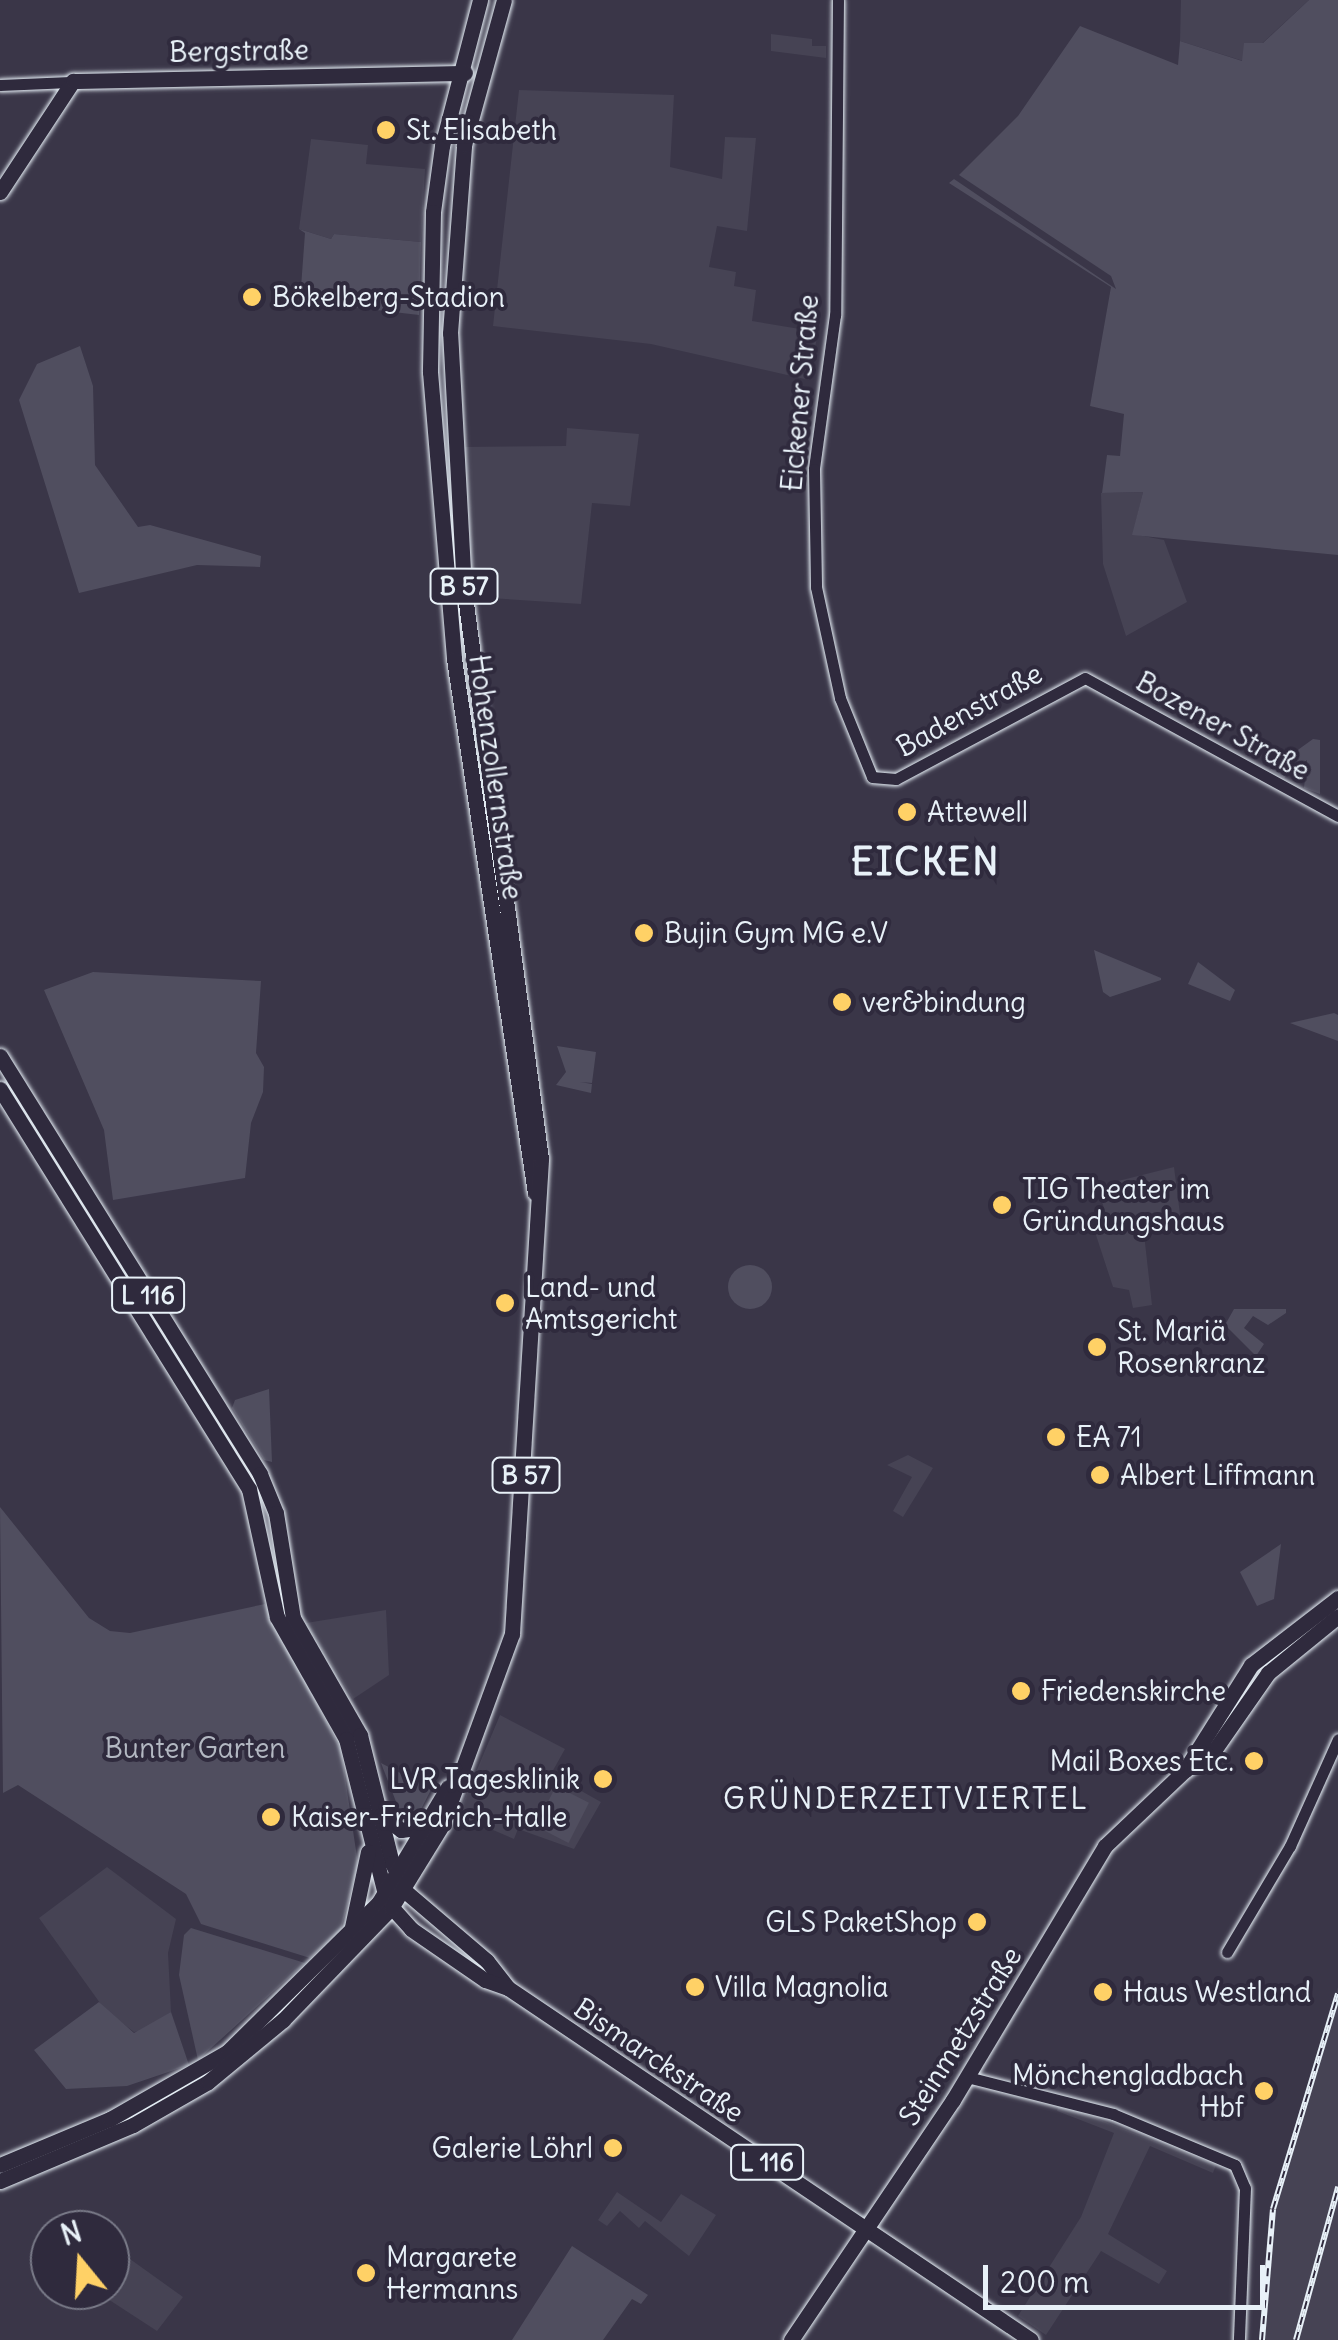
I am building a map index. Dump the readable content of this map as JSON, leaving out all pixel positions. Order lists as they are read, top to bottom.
{
  "streets": {
    "main road": [
      "Bergstraße",
      "B 57",
      "Hohenzollernstraße",
      "L 116",
      "Steinmetzstraße",
      "Bismarckstraße"
    ],
    "street": ["Eickener Straße", "Badenstraße", "Bozener Straße"]
  },
  "crossings": [
    ["Bergstraße", "Hohenzollernstraße"],
    ["Eickener Straße", "Badenstraße"],
    ["B 57", "Hohenzollernstraße"],
    ["Badenstraße", "Bozener Straße"],
    ["Hohenzollernstraße", "L 116"],
    ["Hohenzollernstraße", "Bismarckstraße"],
    ["L 116", "Bismarckstraße"],
    ["Steinmetzstraße", "Bismarckstraße"]
  ],
  "districts": ["EICKEN", "GRÜNDERZEITVIERTEL"],
  "parks": ["Bunter Garten"],
  "places": [
    "St. Elisabeth",
    "Bökelberg-Stadion",
    "Attewell",
    "Bujin Gym MG e.V",
    "ver&bindung",
    "TIG Theater im Gründungshaus",
    "Land- und Amtsgericht",
    "St. Mariä Rosenkranz",
    "EA 71",
    "Albert Liffmann",
    "Friedenskirche",
    "Mail Boxes Etc.",
    "LVR Tagesklinik",
    "Kaiser-Friedrich-Halle",
    "GLS PaketShop",
    "Villa Magnolia",
    "Haus Westland",
    "Mönchengladbach Hbf",
    "Galerie Löhrl",
    "Margarete Hermanns"
  ],
  "scale_bar": "200 m",
  "north": "top"
}
